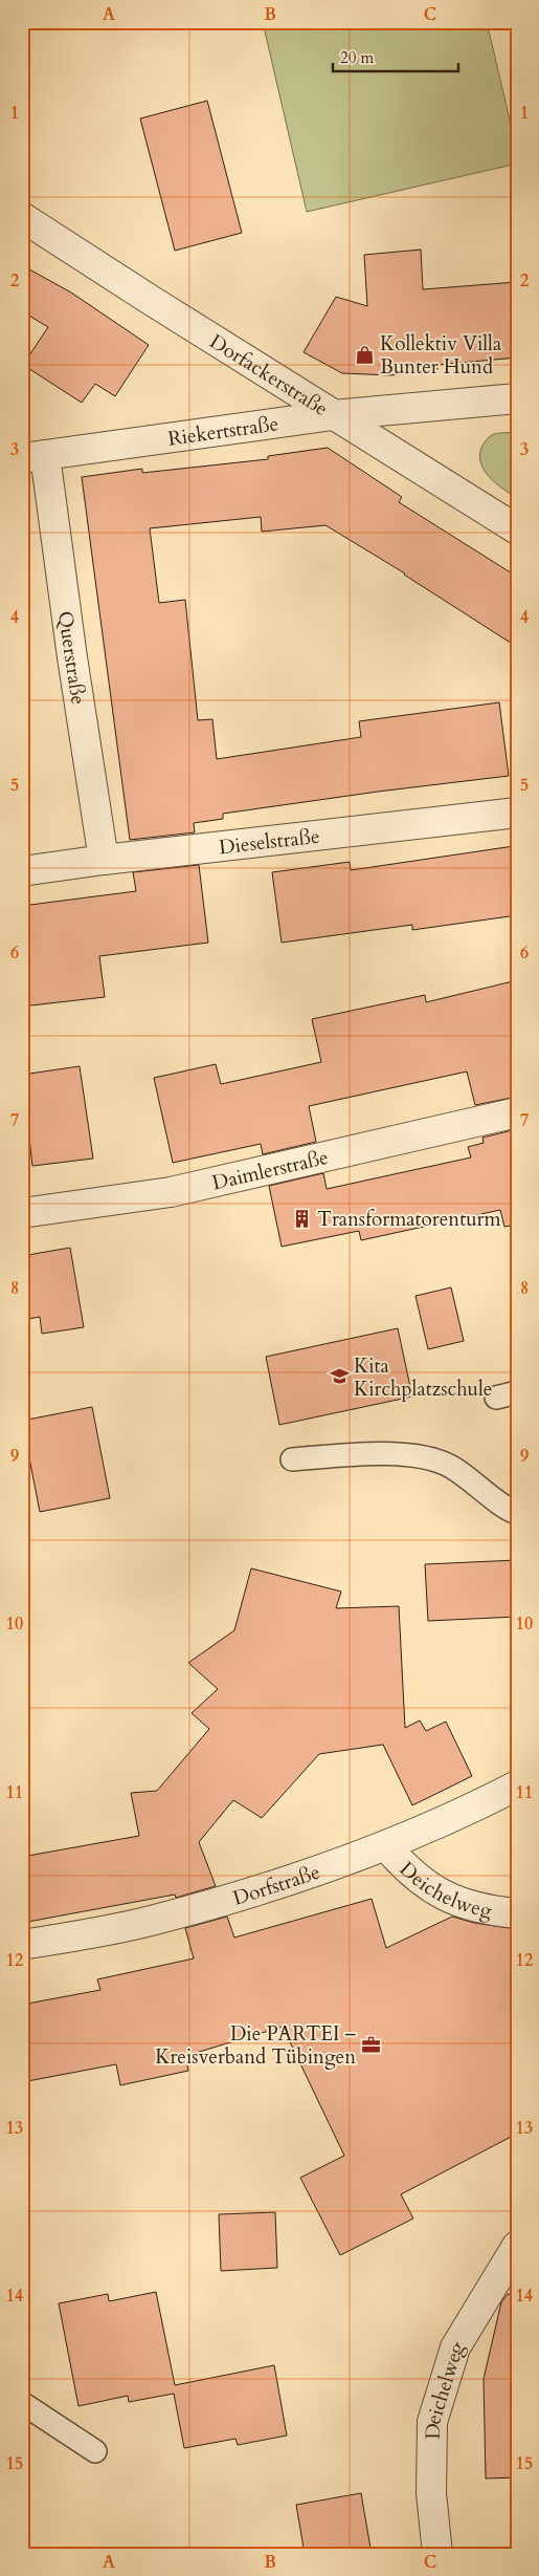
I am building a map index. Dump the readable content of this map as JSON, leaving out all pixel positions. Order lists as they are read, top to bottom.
{
  "streets": {
    "street": [
      "Dorfackerstraße",
      "Riekertstraße",
      "Querstraße",
      "Dieselstraße",
      "Daimlerstraße",
      "Dorfstraße",
      "Deichelweg"
    ]
  },
  "crossings": [
    ["Dorfackerstraße", "Riekertstraße"],
    ["Riekertstraße", "Querstraße"],
    ["Querstraße", "Dieselstraße"],
    ["Dorfstraße", "Deichelweg"]
  ],
  "places": {
    "shop": ["Kollektiv Villa Bunter Hund"],
    "building": ["Transformatorenturm"],
    "school or university": ["Kita Kirchplatzschule"],
    "office": ["Die PARTEI – Kreisverband Tübingen"]
  },
  "scale_bar": "20 m",
  "grid": {
    "columns": ["A", "B", "C"],
    "rows": [
      "1",
      "2",
      "3",
      "4",
      "5",
      "6",
      "7",
      "8",
      "9",
      "10",
      "11",
      "12",
      "13",
      "14",
      "15"
    ]
  }
}
